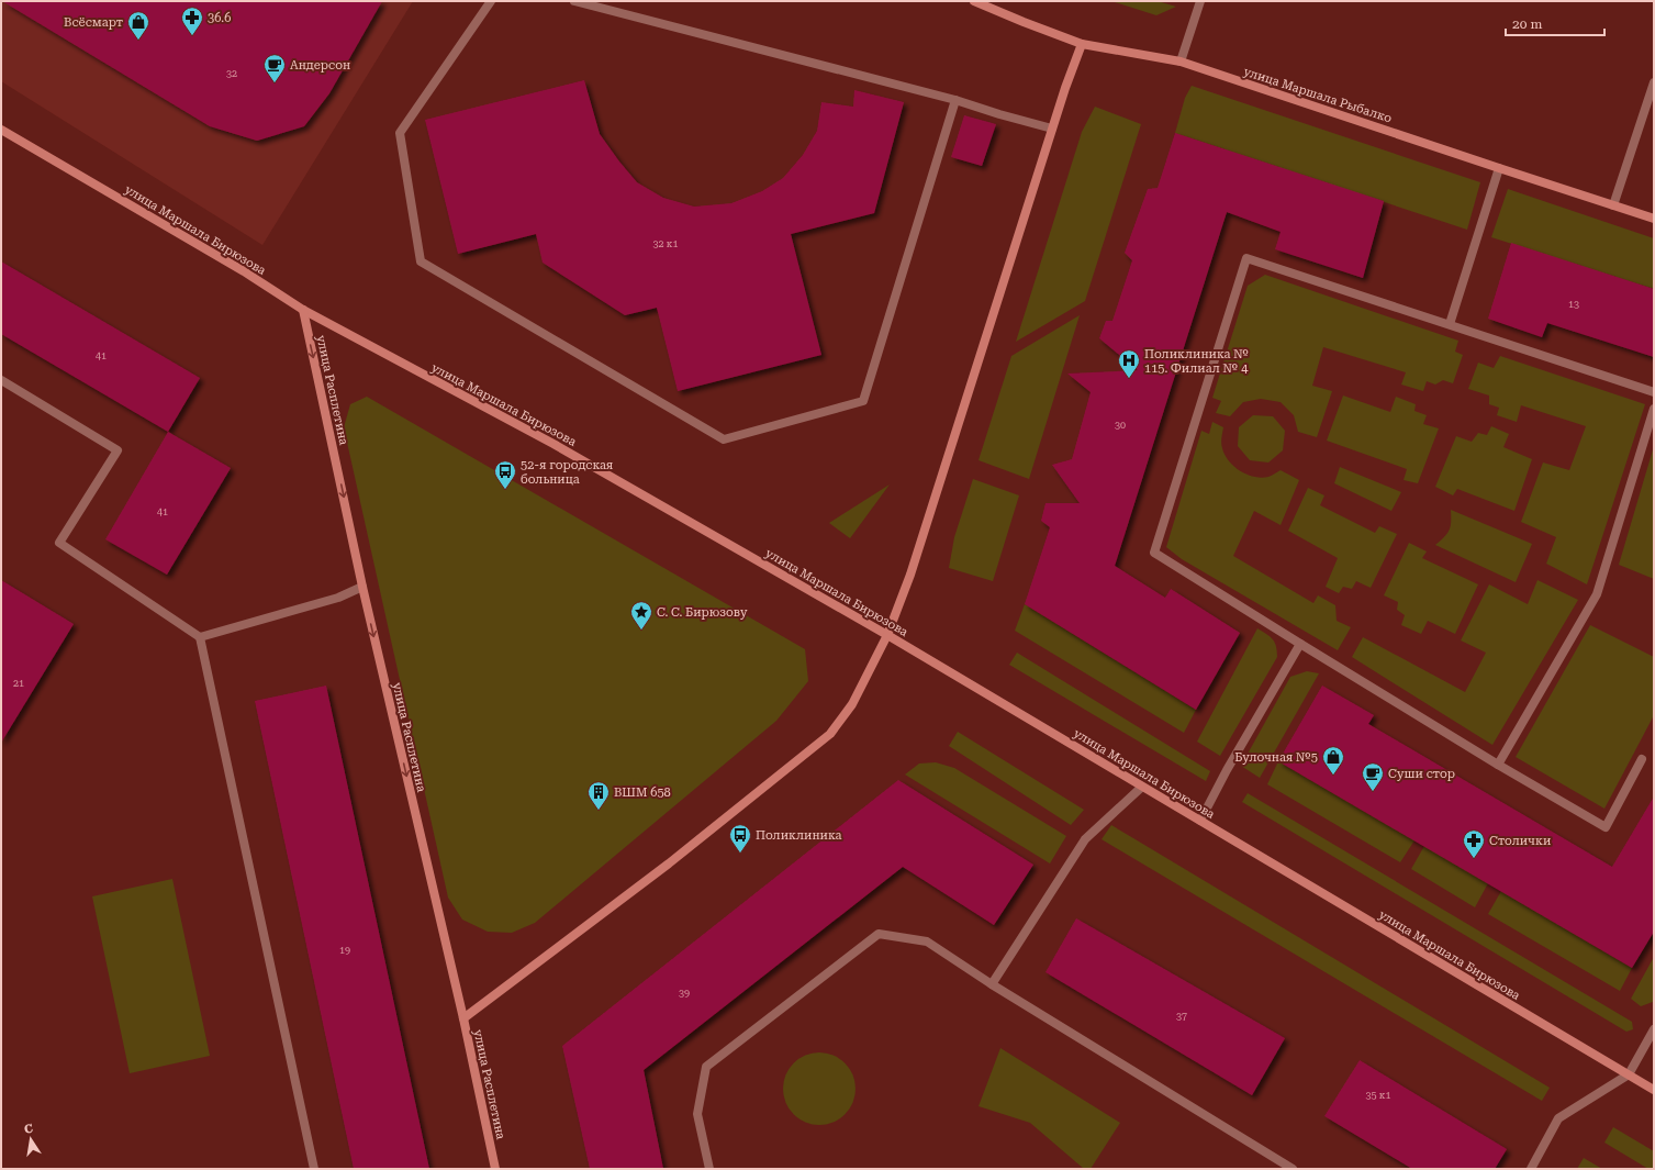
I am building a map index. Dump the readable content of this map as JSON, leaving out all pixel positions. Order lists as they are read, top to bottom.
{
  "streets": {
    "street": ["улица Маршала Рыбалко", "улица Маршала Бирюзова", "улица Расплетина"]
  },
  "crossings": [
    ["улица Маршала Бирюзова", "улица Расплетина"]
  ],
  "one_way": ["улица Расплетина"],
  "places": {
    "pharmacy": ["36.6", "Столички"],
    "shop": ["Всёсмарт", "Булочная №5"],
    "cafe": ["Андерсон", "Суши стор"],
    "hospital": ["Поликлиника № 115. Филиал № 4"],
    "bus stop": ["52-я городская больница", "Поликлиника"],
    "place": ["С. С. Бирюзову"],
    "building": ["ВШM 658"]
  },
  "house_numbers": [
    "32",
    "32 к1",
    "13",
    "41",
    "30",
    "41",
    "21",
    "19",
    "39",
    "37",
    "35 к1"
  ],
  "scale_bar": "20 m",
  "north": "top"
}
